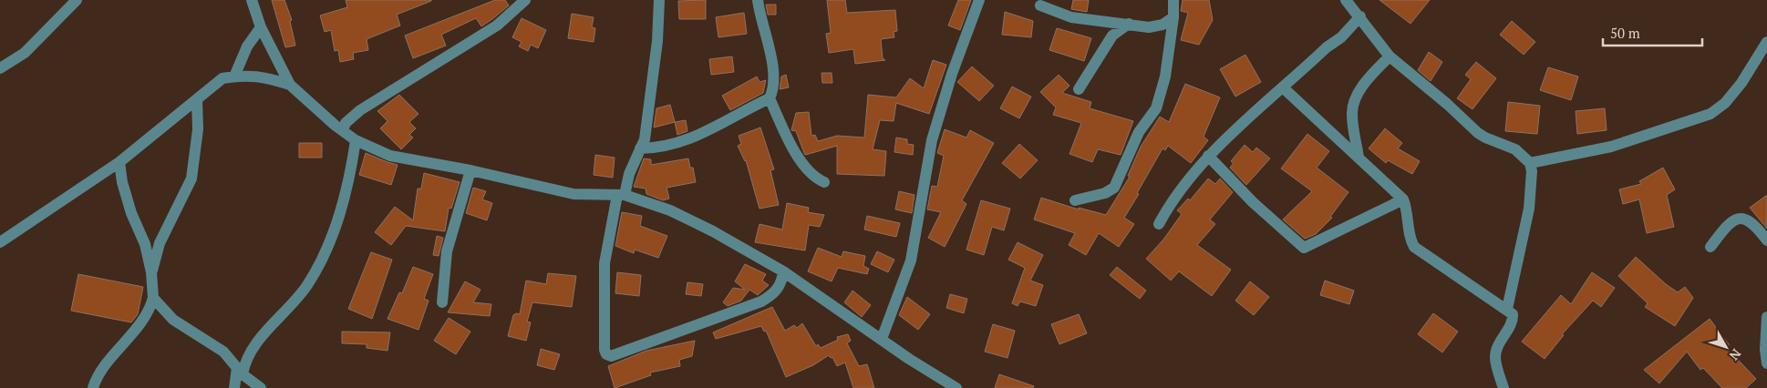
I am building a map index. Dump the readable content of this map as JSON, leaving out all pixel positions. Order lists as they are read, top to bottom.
{
  "scale_bar": "50 m",
  "north": "bottom right"
}
